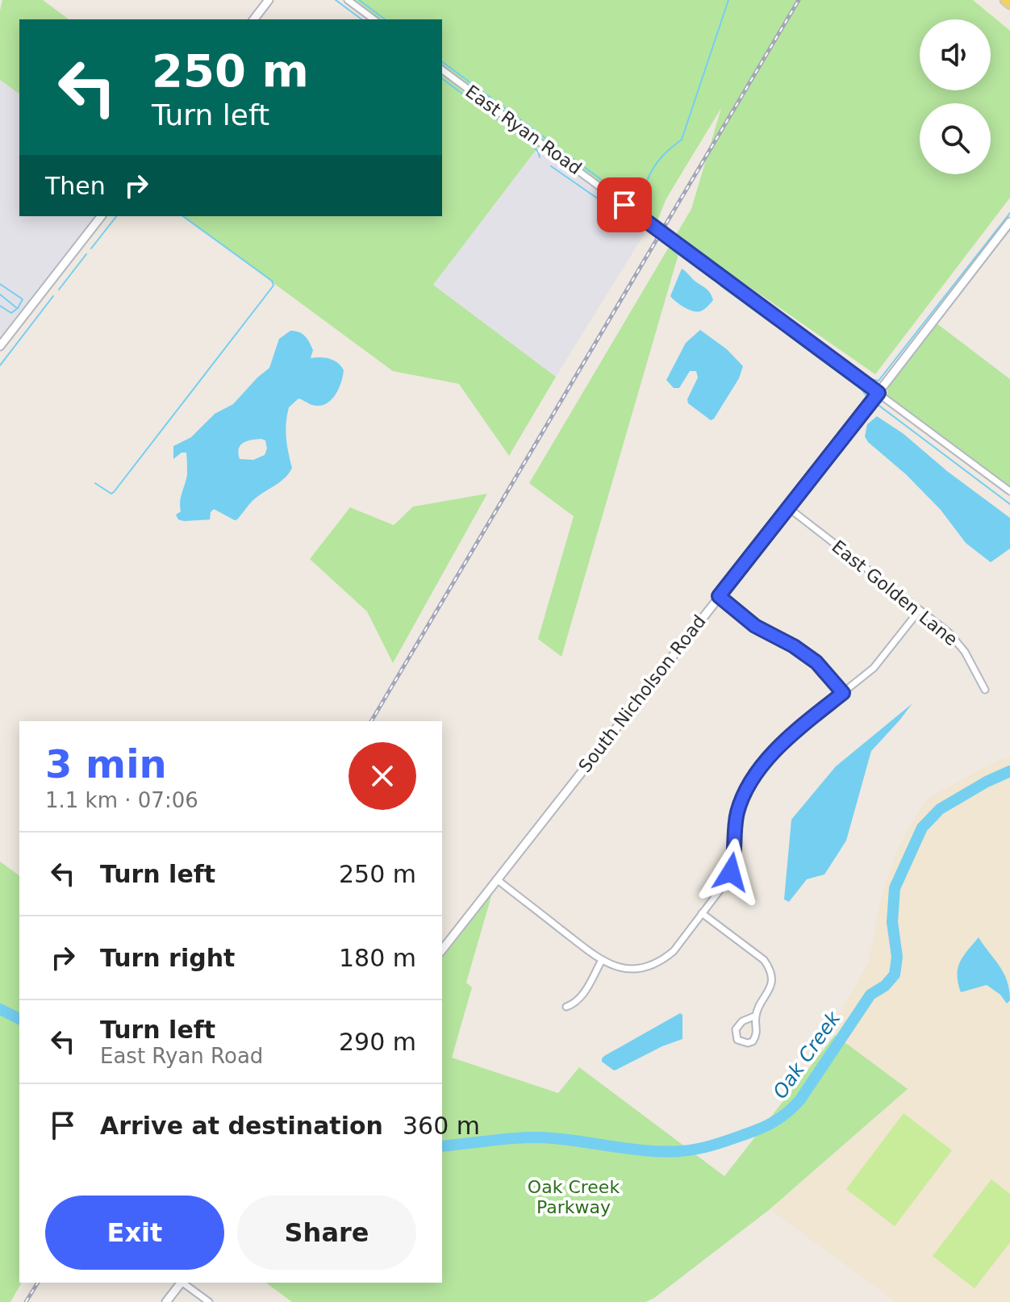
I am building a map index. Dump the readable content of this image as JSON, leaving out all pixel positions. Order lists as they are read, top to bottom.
{
  "streets": {
    "street": ["East Ryan Road", "East Golden Lane", "South Nicholson Road"]
  },
  "crossings": [
    ["East Ryan Road", "South Nicholson Road"],
    ["East Golden Lane", "South Nicholson Road"]
  ],
  "water": ["Oak Creek"],
  "parks": ["Oak Creek Parkway"],
  "page": {
    "turn": ["250 m", "Turn left"],
    "then": "Then",
    "heading": ["3 min", "1.1 km · 07:06"],
    "list": [
      {
        "name": "Turn left",
        "value": "250 m"
      },
      {
        "name": "Turn right",
        "value": "180 m"
      },
      {
        "name": "Turn left",
        "note": "East Ryan Road",
        "value": "290 m"
      },
      {
        "name": "Arrive at destination",
        "value": "360 m"
      }
    ],
    "buttons": ["Exit", "Share"]
  }
}
